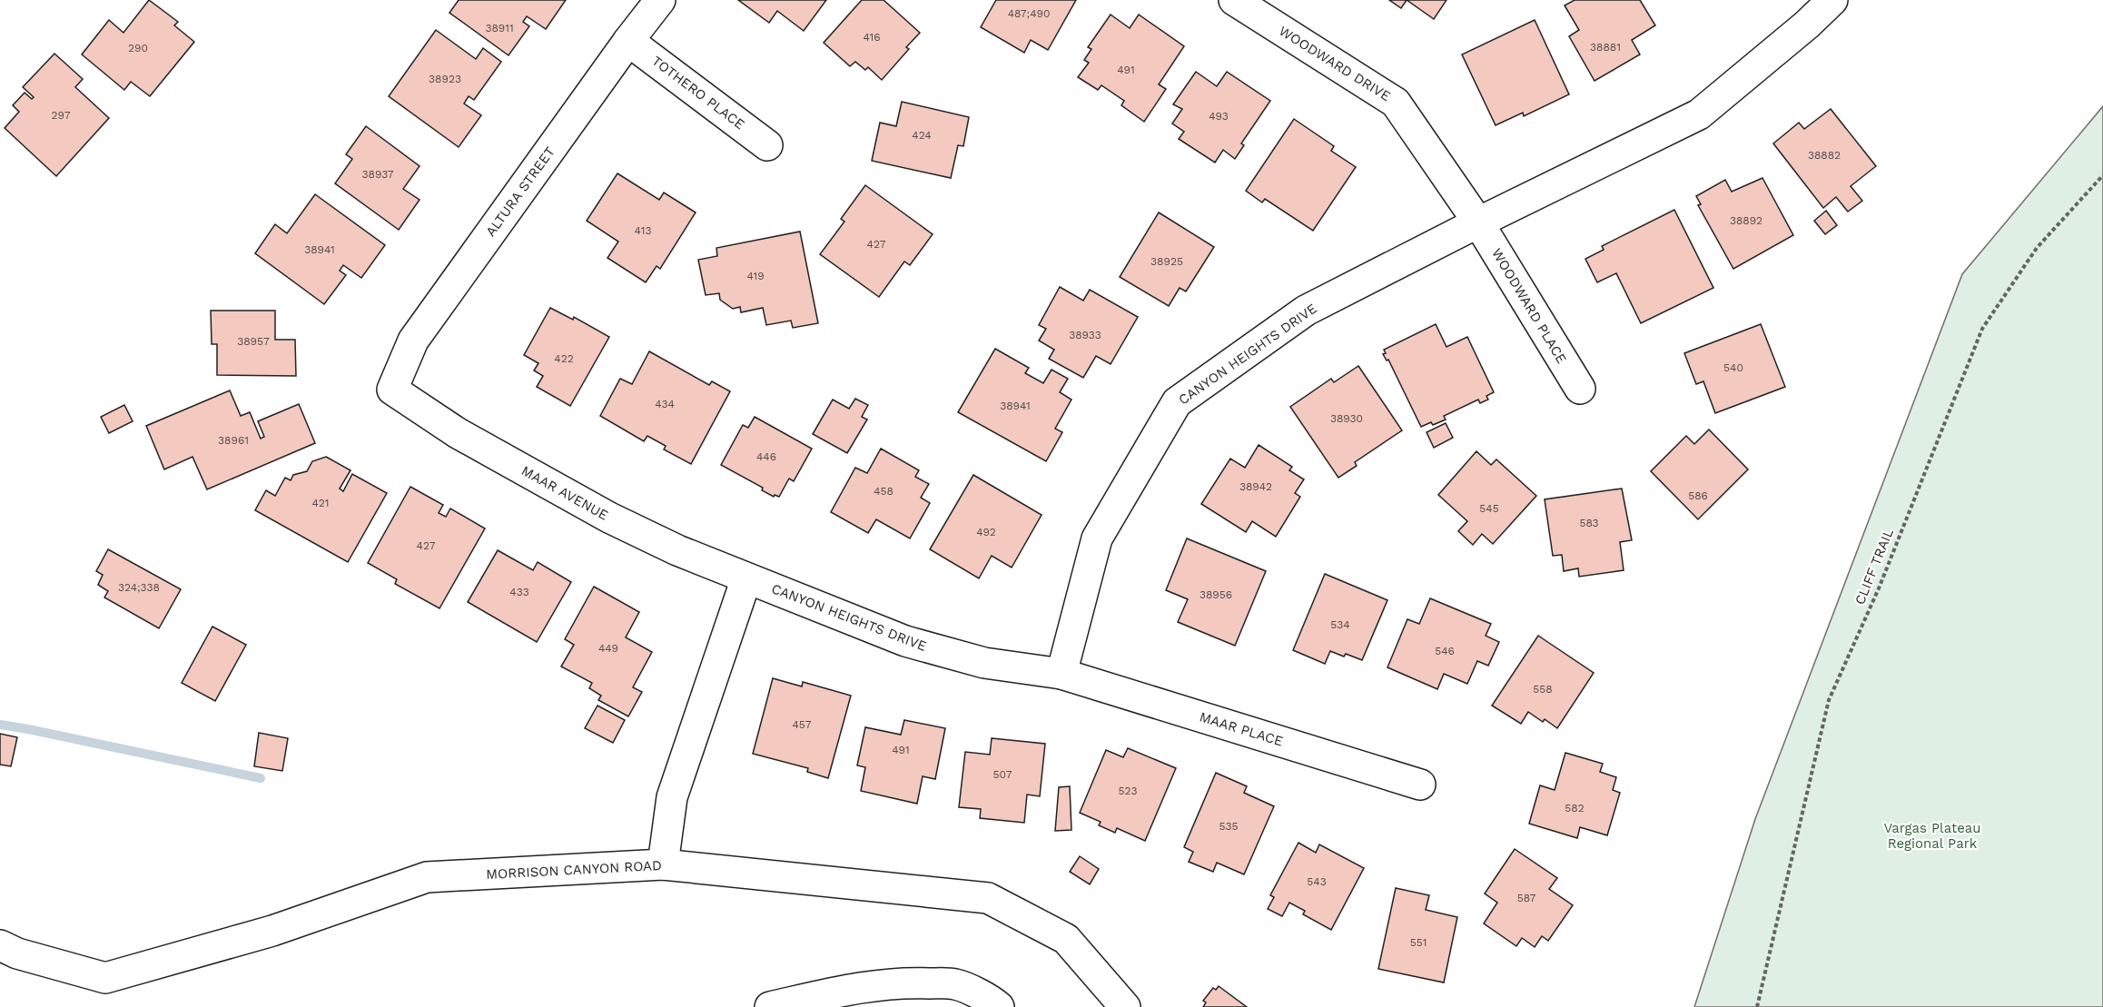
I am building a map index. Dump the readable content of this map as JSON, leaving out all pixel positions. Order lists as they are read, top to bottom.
{
  "streets": {
    "street": [
      "WOODWARD DRIVE",
      "TOTHERO PLACE",
      "ALTURA STREET",
      "WOODWARD PLACE",
      "CANYON HEIGHTS DRIVE",
      "MAAR AVENUE",
      "MAAR PLACE",
      "MORRISON CANYON ROAD"
    ],
    "path": ["CLIFF TRAIL"]
  },
  "crossings": [
    ["WOODWARD DRIVE", "WOODWARD PLACE"],
    ["WOODWARD DRIVE", "CANYON HEIGHTS DRIVE"],
    ["TOTHERO PLACE", "ALTURA STREET"],
    ["ALTURA STREET", "MAAR AVENUE"],
    ["WOODWARD PLACE", "CANYON HEIGHTS DRIVE"],
    ["CANYON HEIGHTS DRIVE", "MAAR AVENUE"],
    ["CANYON HEIGHTS DRIVE", "MAAR PLACE"]
  ],
  "parks": ["Vargas Plateau Regional Park"],
  "house_numbers": [
    "487;490",
    "38911",
    "416",
    "38881",
    "290",
    "491",
    "38923",
    "297",
    "493",
    "424",
    "38882",
    "38937",
    "38892",
    "413",
    "427",
    "38941",
    "38925",
    "419",
    "38933",
    "38957",
    "422",
    "540",
    "434",
    "38941",
    "38930",
    "38961",
    "446",
    "38942",
    "458",
    "586",
    "421",
    "545",
    "583",
    "492",
    "427",
    "324;338",
    "433",
    "38956",
    "534",
    "449",
    "546",
    "558",
    "457",
    "491",
    "507",
    "523",
    "582",
    "535",
    "543",
    "587",
    "551"
  ]
}
